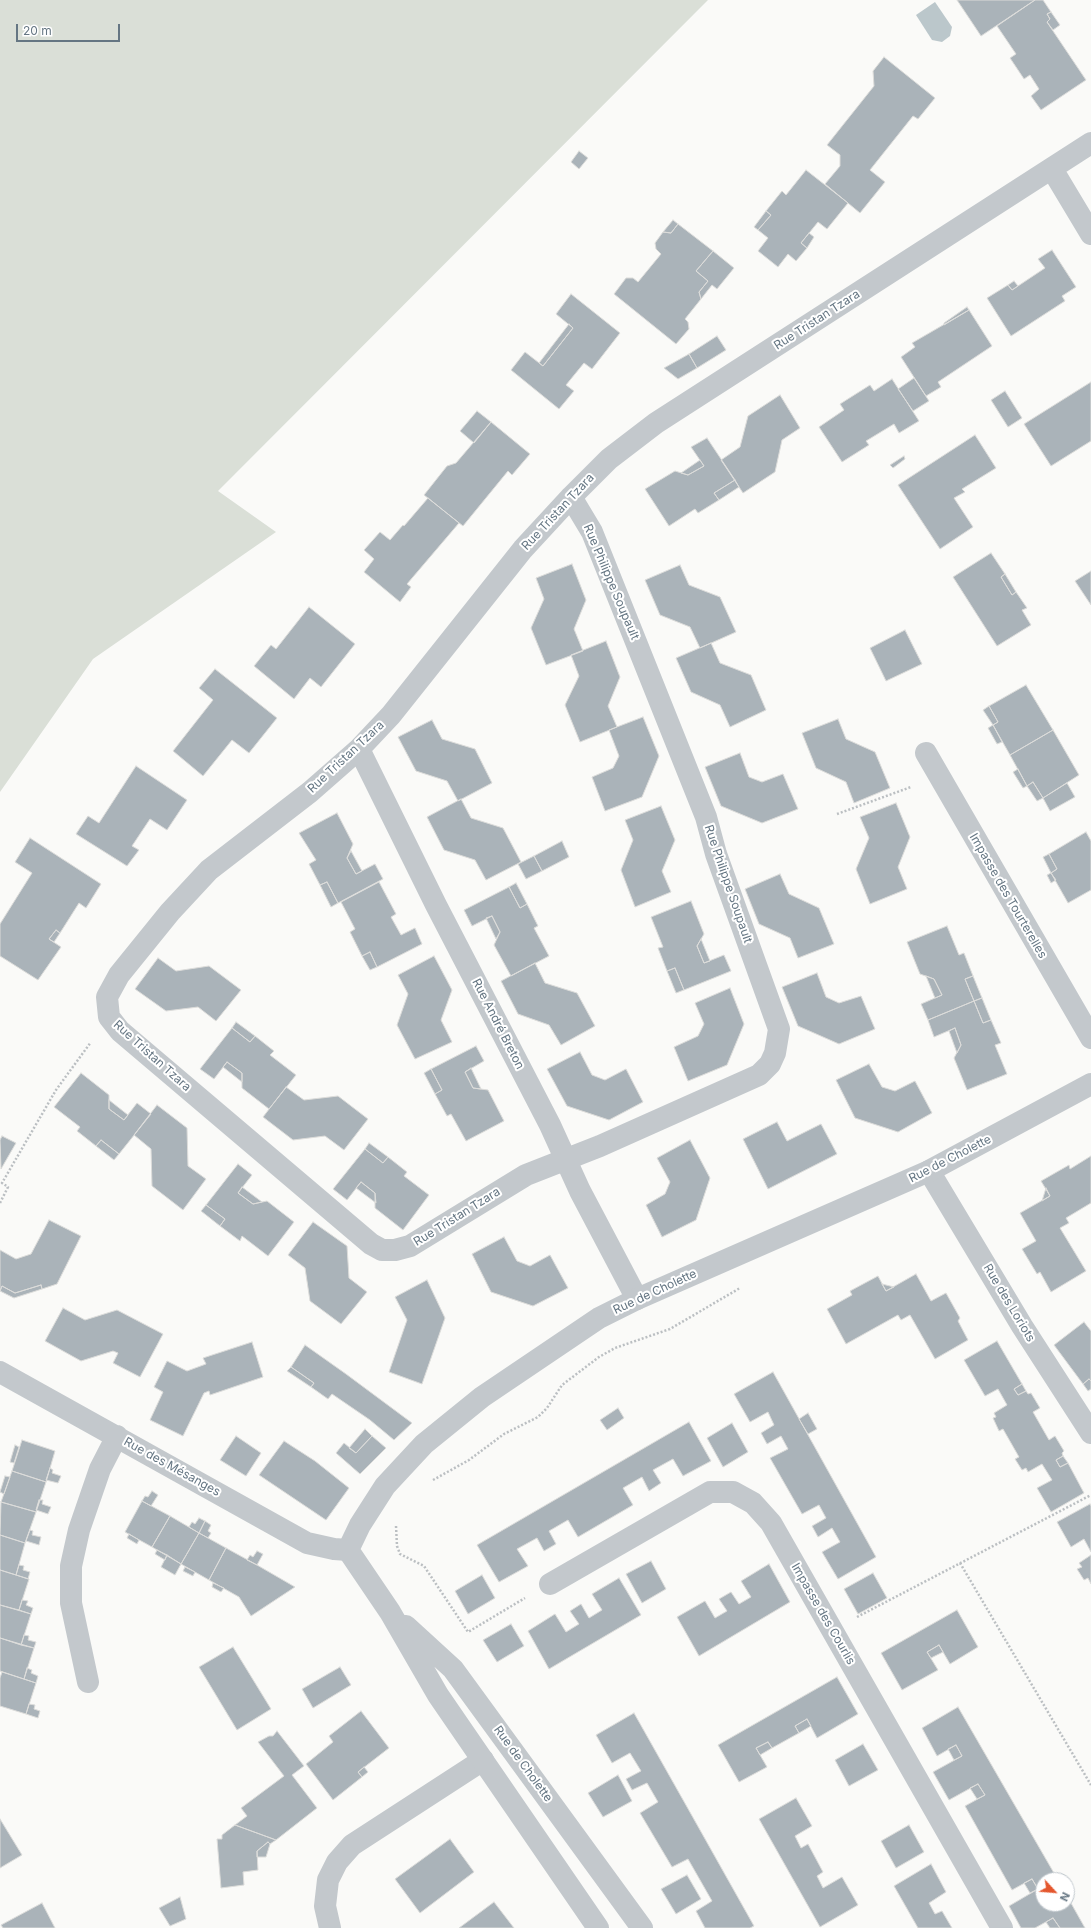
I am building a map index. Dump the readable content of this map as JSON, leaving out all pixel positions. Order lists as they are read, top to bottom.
{
  "streets": {
    "street": [
      "Rue Tristan Tzara",
      "Rue Philippe Soupault",
      "Impasse des Tourterelles",
      "Rue André Breton",
      "Rue de Cholette",
      "Rue des Loriots",
      "Rue des Mésanges",
      "Impasse des Courlis"
    ]
  },
  "crossings": [
    ["Rue Tristan Tzara", "Rue Philippe Soupault"],
    ["Rue Tristan Tzara", "Rue André Breton"],
    ["Rue Philippe Soupault", "Rue André Breton"],
    ["Rue André Breton", "Rue de Cholette"],
    ["Rue de Cholette", "Rue des Loriots"],
    ["Rue de Cholette", "Rue des Mésanges"]
  ],
  "scale_bar": "20 m",
  "north": "bottom right"
}
